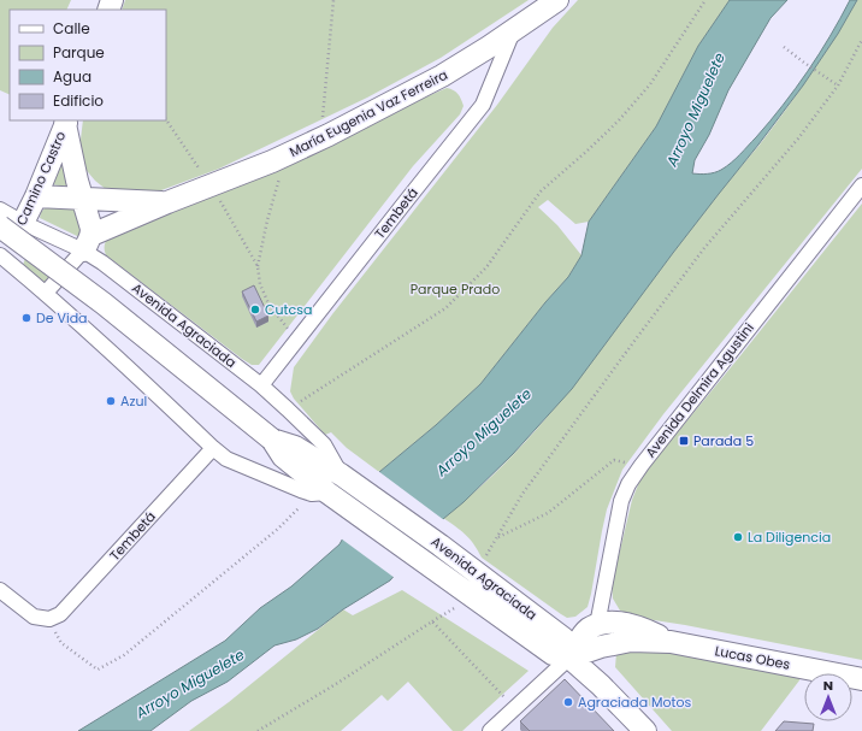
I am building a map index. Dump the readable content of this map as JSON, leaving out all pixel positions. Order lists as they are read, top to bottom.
{
  "streets": {
    "street": [
      "María Eugenia Vaz Ferreira",
      "Camino Castro",
      "Tembetá",
      "Avenida Agraciada",
      "Avenida Delmira Agustini",
      "Lucas Obes"
    ]
  },
  "crossings": [
    ["María Eugenia Vaz Ferreira", "Camino Castro"],
    ["María Eugenia Vaz Ferreira", "Tembetá"],
    ["María Eugenia Vaz Ferreira", "Avenida Agraciada"],
    ["Camino Castro", "Avenida Agraciada"],
    ["Tembetá", "Avenida Agraciada"],
    ["Avenida Agraciada", "Lucas Obes"],
    ["Avenida Delmira Agustini", "Lucas Obes"]
  ],
  "water": ["Arroyo Miguelete"],
  "parks": ["Parque Prado"],
  "places": {
    "other": [
      "Cutcsa",
      "De Vida",
      "Azul",
      "La Diligencia",
      "Agraciada Motos"
    ],
    "transit": ["Parada 5"]
  },
  "legend": [
    "Calle",
    "Parque",
    "Agua",
    "Edificio"
  ],
  "north": "top"
}
